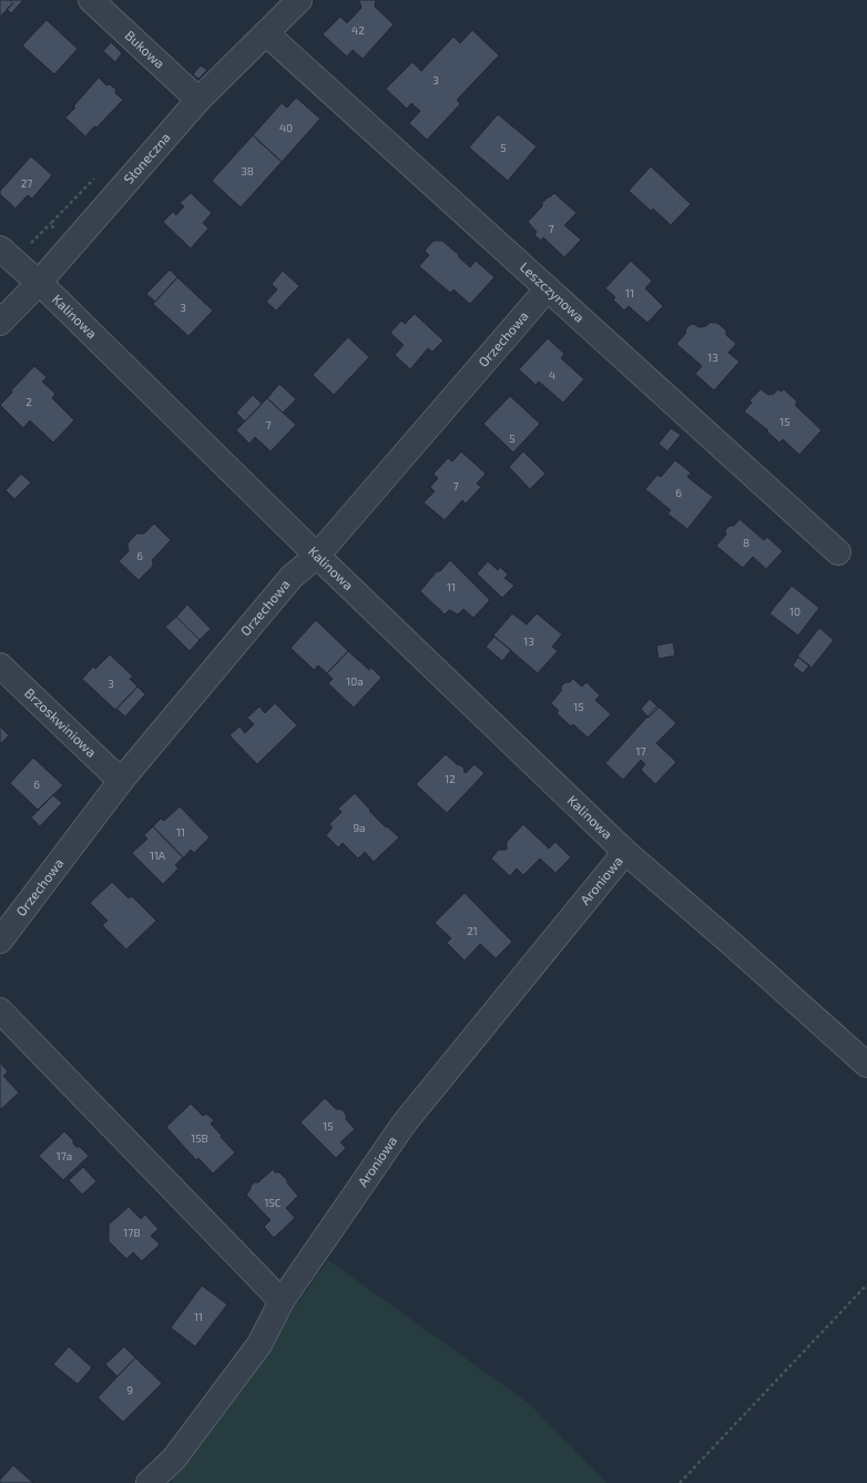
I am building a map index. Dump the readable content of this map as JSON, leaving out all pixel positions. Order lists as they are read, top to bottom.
{
  "streets": {
    "street": [
      "Bukowa",
      "Słoneczna",
      "Leszczynowa",
      "Kalinowa",
      "Orzechowa",
      "Brzoskwiniowa",
      "Aroniowa"
    ]
  },
  "crossings": [
    ["Bukowa", "Słoneczna"],
    ["Słoneczna", "Leszczynowa"],
    ["Słoneczna", "Kalinowa"],
    ["Leszczynowa", "Orzechowa"],
    ["Kalinowa", "Orzechowa"],
    ["Kalinowa", "Aroniowa"],
    ["Orzechowa", "Brzoskwiniowa"]
  ],
  "house_numbers": [
    "42",
    "3",
    "40",
    "5",
    "38",
    "27",
    "7",
    "11",
    "3",
    "13",
    "4",
    "2",
    "15",
    "7",
    "5",
    "7",
    "6",
    "8",
    "6",
    "11",
    "10",
    "13",
    "10a",
    "3",
    "15",
    "17",
    "12",
    "6",
    "9a",
    "11",
    "11A",
    "21",
    "15",
    "15B",
    "17a",
    "15C",
    "17B",
    "11",
    "9"
  ]
}
